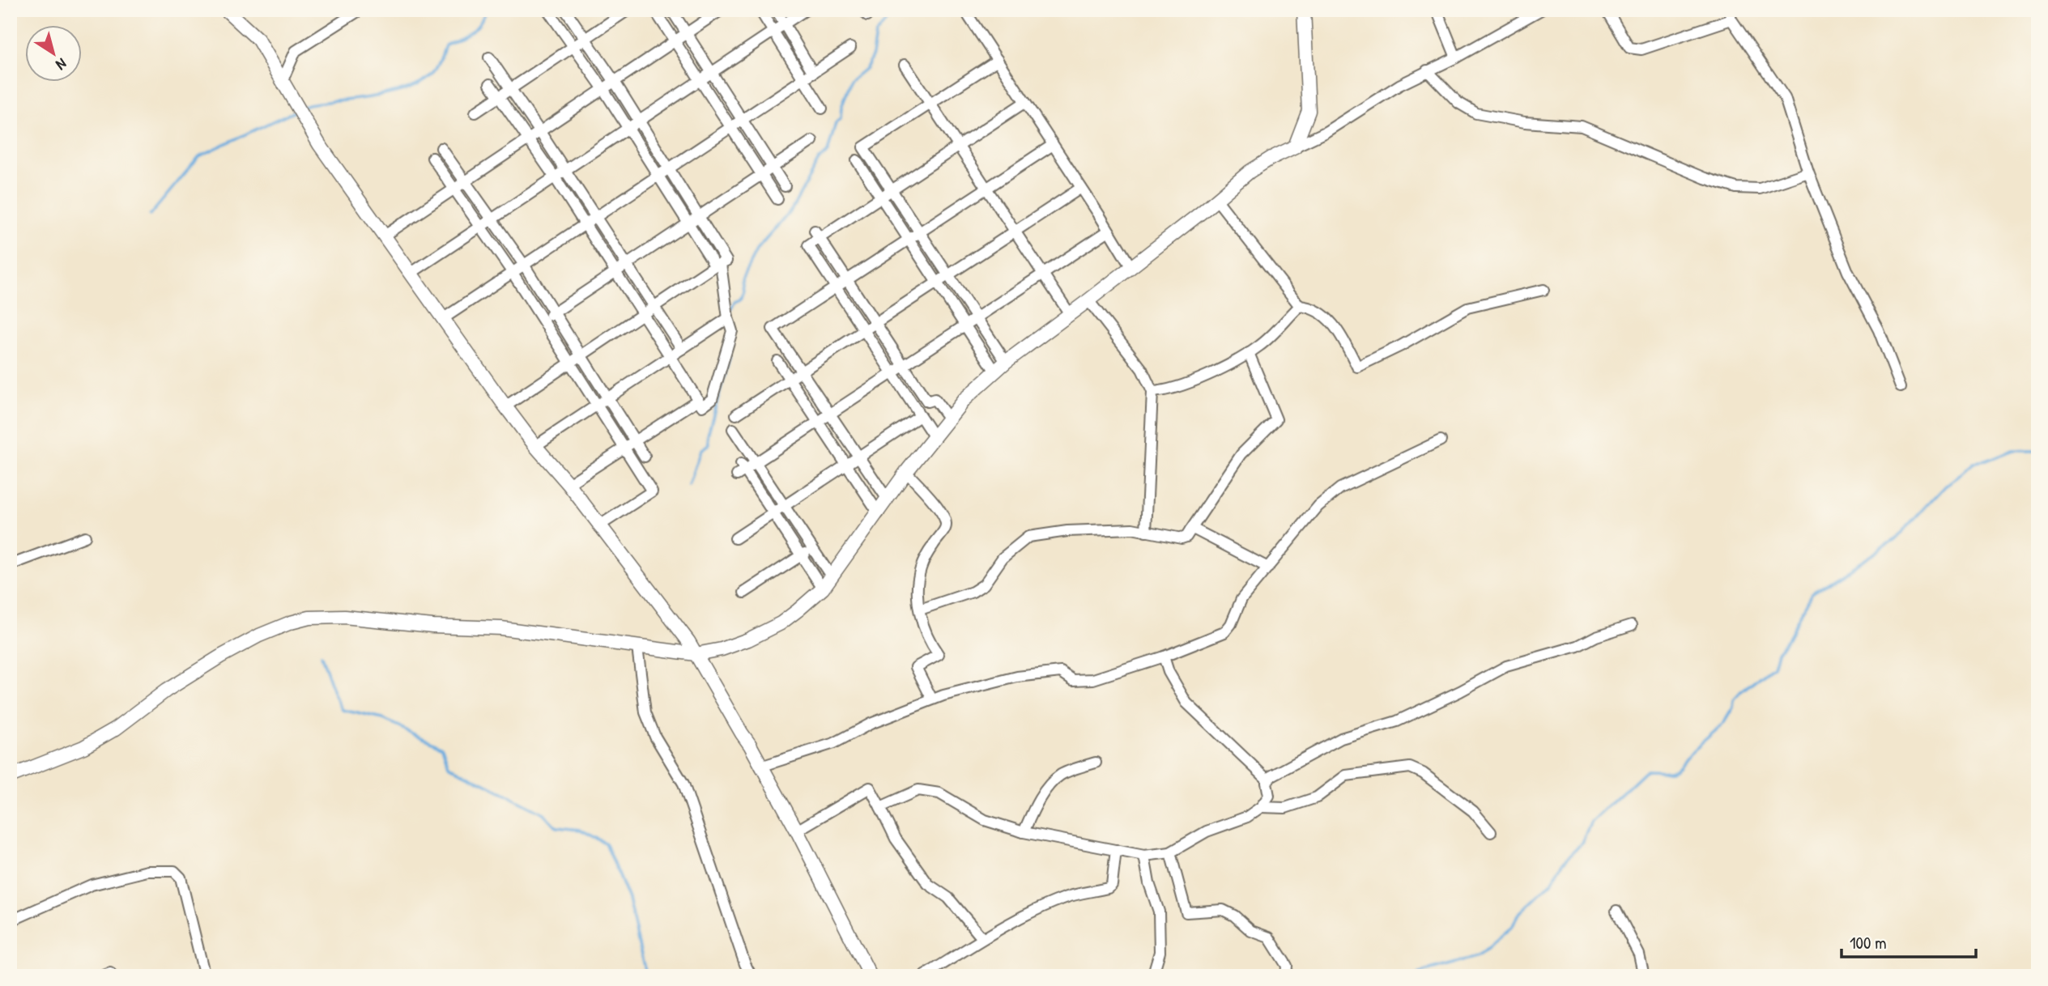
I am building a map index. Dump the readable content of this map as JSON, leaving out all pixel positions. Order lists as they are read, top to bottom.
{
  "scale_bar": "100 m",
  "north": "bottom right"
}
